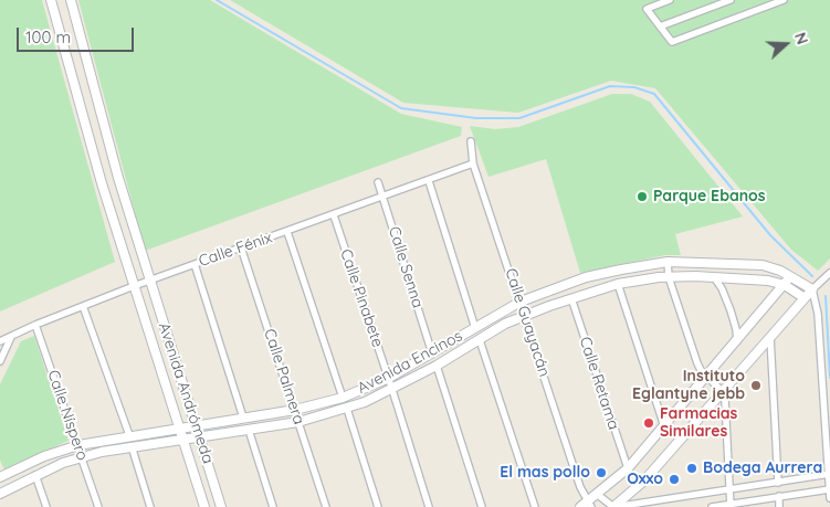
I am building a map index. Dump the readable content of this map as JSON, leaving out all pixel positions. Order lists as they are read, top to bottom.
{
  "streets": {
    "street": [
      "Calle Fénix",
      "Calle Senna",
      "Calle Pinabete",
      "Calle Guayacán",
      "Avenida Encinos",
      "Calle Palmera",
      "Calle Retama",
      "Avenida Andrómeda",
      "Calle Níspero"
    ]
  },
  "crossings": [
    ["Calle Fénix", "Calle Senna"],
    ["Calle Fénix", "Calle Pinabete"],
    ["Calle Fénix", "Calle Guayacán"],
    ["Calle Fénix", "Calle Palmera"],
    ["Calle Fénix", "Avenida Andrómeda"],
    ["Calle Fénix", "Calle Níspero"],
    ["Calle Senna", "Avenida Encinos"],
    ["Calle Pinabete", "Avenida Encinos"],
    ["Calle Guayacán", "Avenida Encinos"],
    ["Avenida Encinos", "Calle Palmera"],
    ["Avenida Encinos", "Calle Retama"],
    ["Avenida Encinos", "Avenida Andrómeda"],
    ["Avenida Encinos", "Calle Níspero"]
  ],
  "places": [
    "Parque Ebanos",
    "Instituto Eglantyne jebb",
    "Farmacias Similares",
    "Bodega Aurrera",
    "El mas pollo",
    "Oxxo"
  ],
  "scale_bar": "100 m",
  "north": "right"
}
